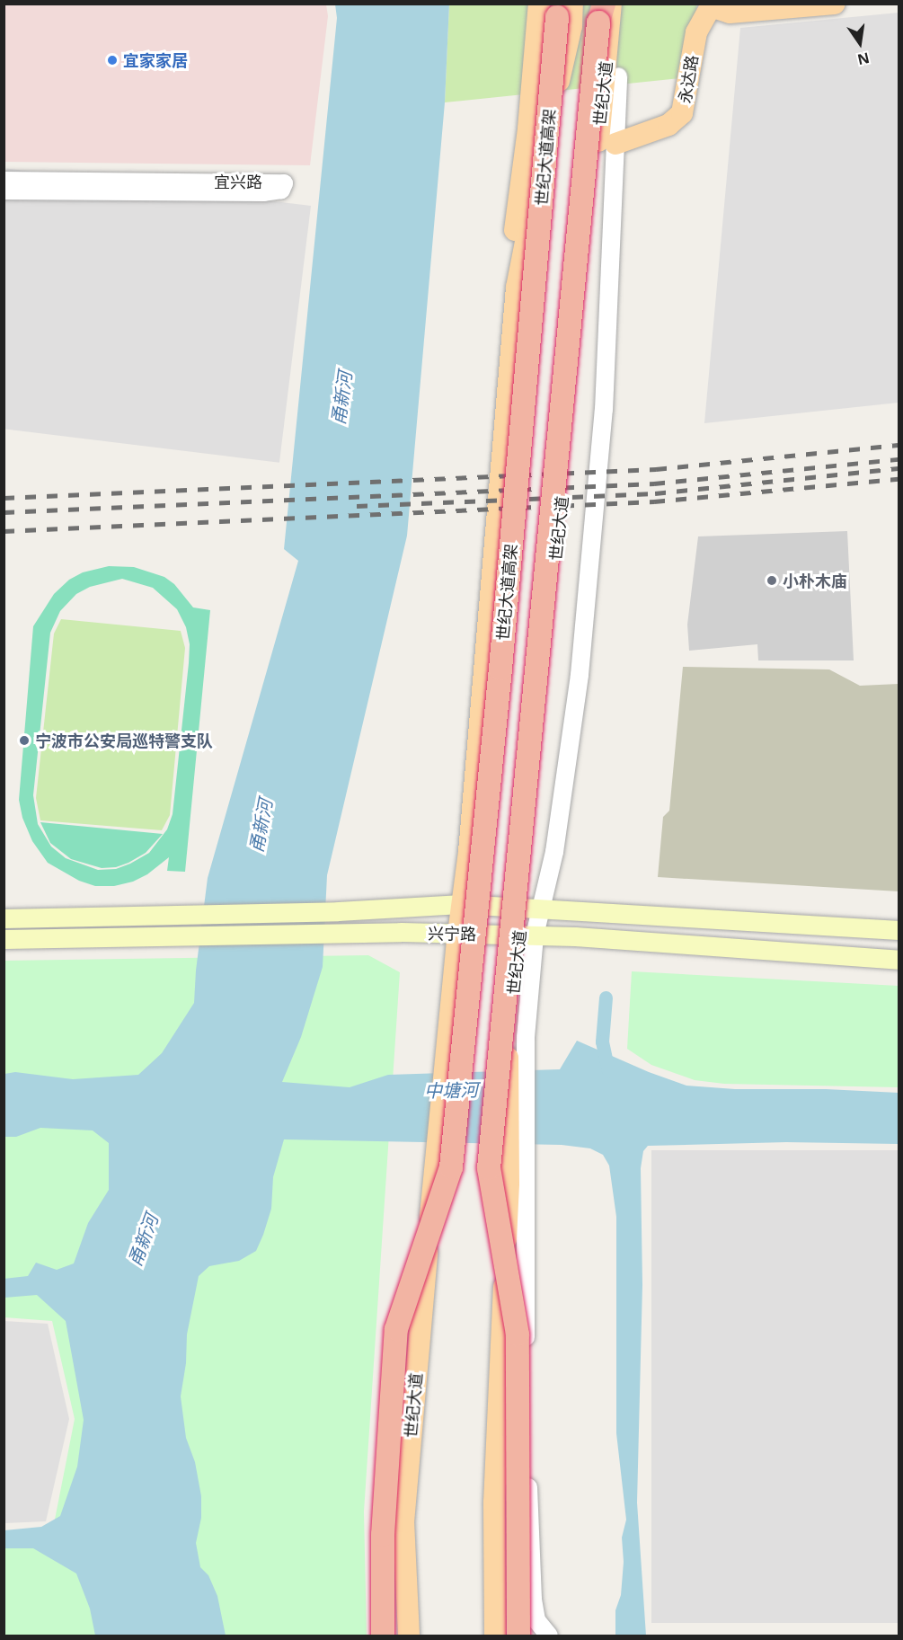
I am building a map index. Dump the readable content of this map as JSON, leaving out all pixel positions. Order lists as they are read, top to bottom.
{
  "streets": {
    "highway": ["世纪大道高架"],
    "main road": ["永达路", "世纪大道", "兴宁路"],
    "street": ["宜兴路"]
  },
  "crossings": [
    ["永达路", "世纪大道"],
    ["世纪大道", "世纪大道高架"],
    ["世纪大道", "兴宁路"]
  ],
  "water": ["甬新河", "中塘河"],
  "places": ["宜家家居", "小朴木庙", "宁波市公安局巡特警支队"],
  "north": "bottom"
}
